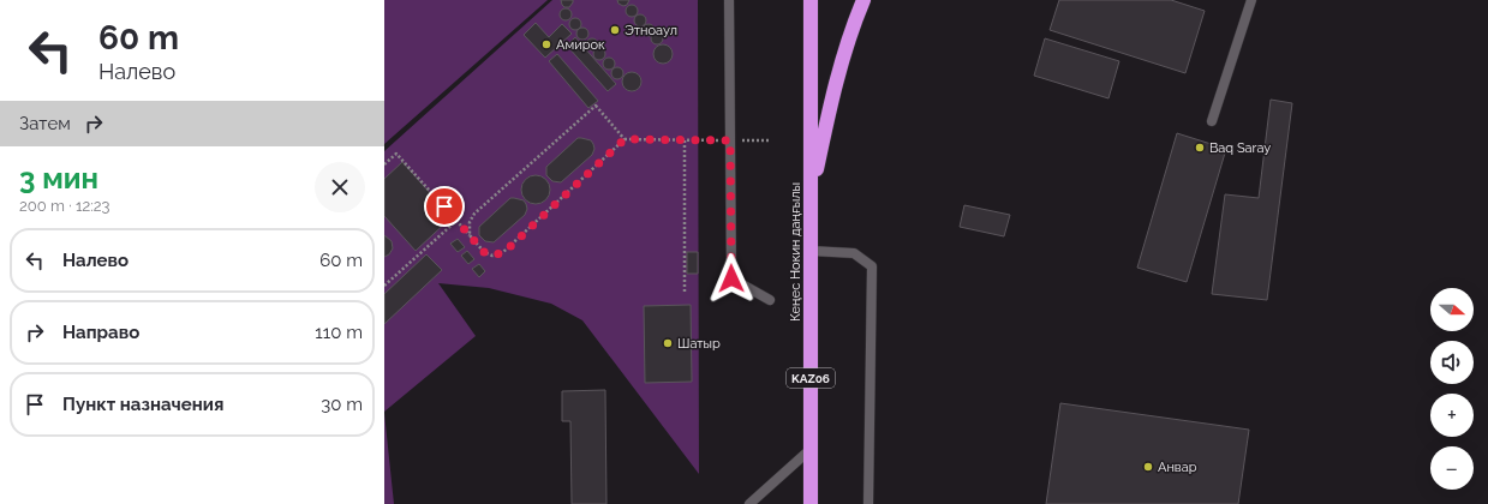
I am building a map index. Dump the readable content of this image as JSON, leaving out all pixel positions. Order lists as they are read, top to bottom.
{
  "streets": {
    "highway": ["Кеңес Нокин даңғылы", "KАZ06"]
  },
  "places": [
    "Этноаул",
    "Амирок",
    "Baq Saray",
    "Шатыр",
    "Анвар"
  ],
  "north": "right",
  "page": {
    "turn": ["60 m", "Налево"],
    "then": "Затем",
    "heading": ["3 мин", "200 m · 12:23"],
    "list": [
      {
        "name": "Налево",
        "value": "60 m"
      },
      {
        "name": "Направо",
        "value": "110 m"
      },
      {
        "name": "Пункт назначения",
        "value": "30 m"
      }
    ],
    "map_buttons": ["+", "−"]
  }
}
